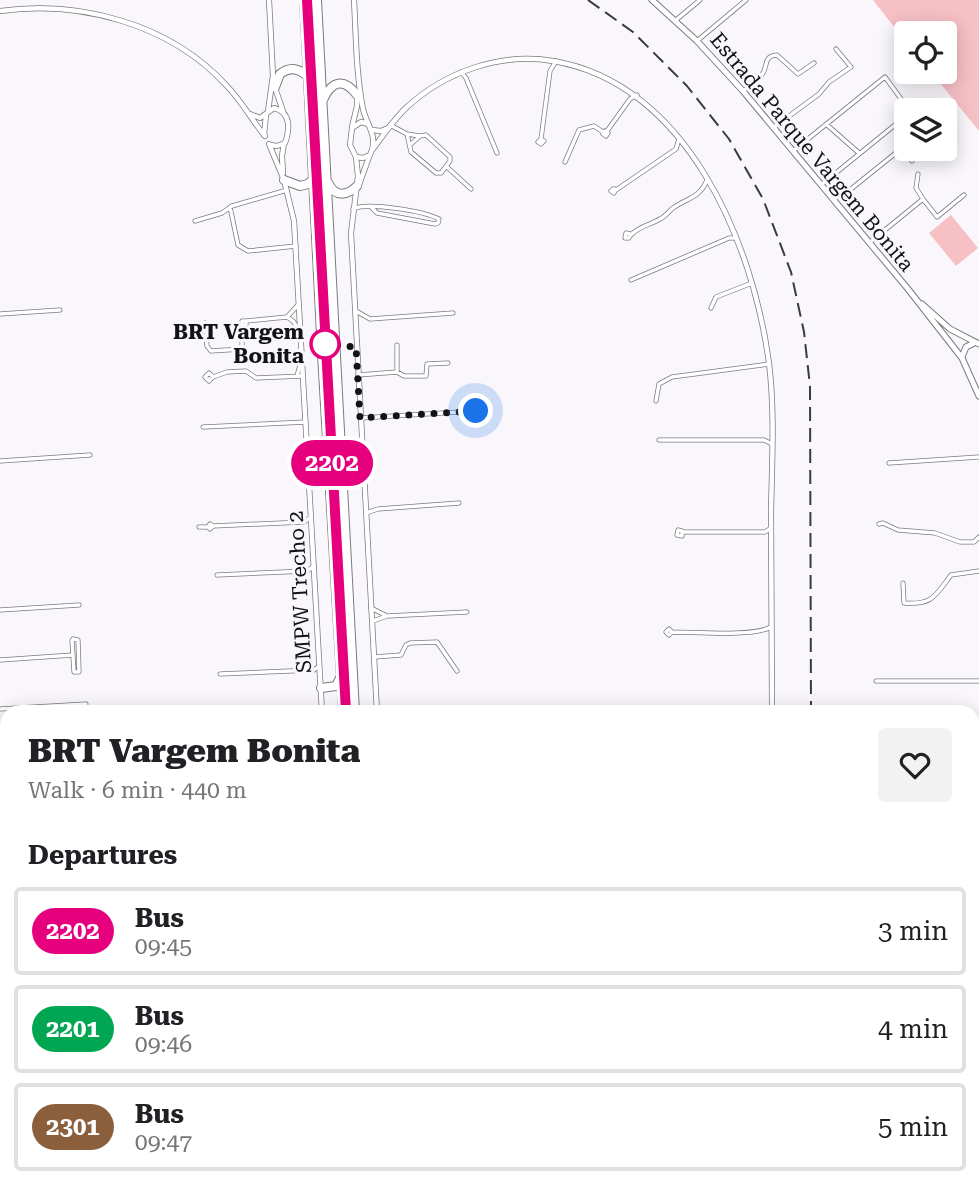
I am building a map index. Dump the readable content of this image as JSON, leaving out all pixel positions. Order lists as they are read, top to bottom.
{
  "streets": {
    "main road": ["Estrada Parque Vargem Bonita"],
    "street": ["SMPW Trecho 2"]
  },
  "places": ["BRT Vargem Bonita"],
  "lines": ["bus line 2202"],
  "page": {
    "on_map": "2202",
    "heading": [
      ["BRT Vargem Bonita", "Walk · 6 min · 440 m"],
      "Departures"
    ],
    "list": [
      {
        "mark": "2202",
        "name": "Bus",
        "note": "09:45",
        "value": "3 min"
      },
      {
        "mark": "2201",
        "name": "Bus",
        "note": "09:46",
        "value": "4 min"
      },
      {
        "mark": "2301",
        "name": "Bus",
        "note": "09:47",
        "value": "5 min"
      }
    ]
  }
}
